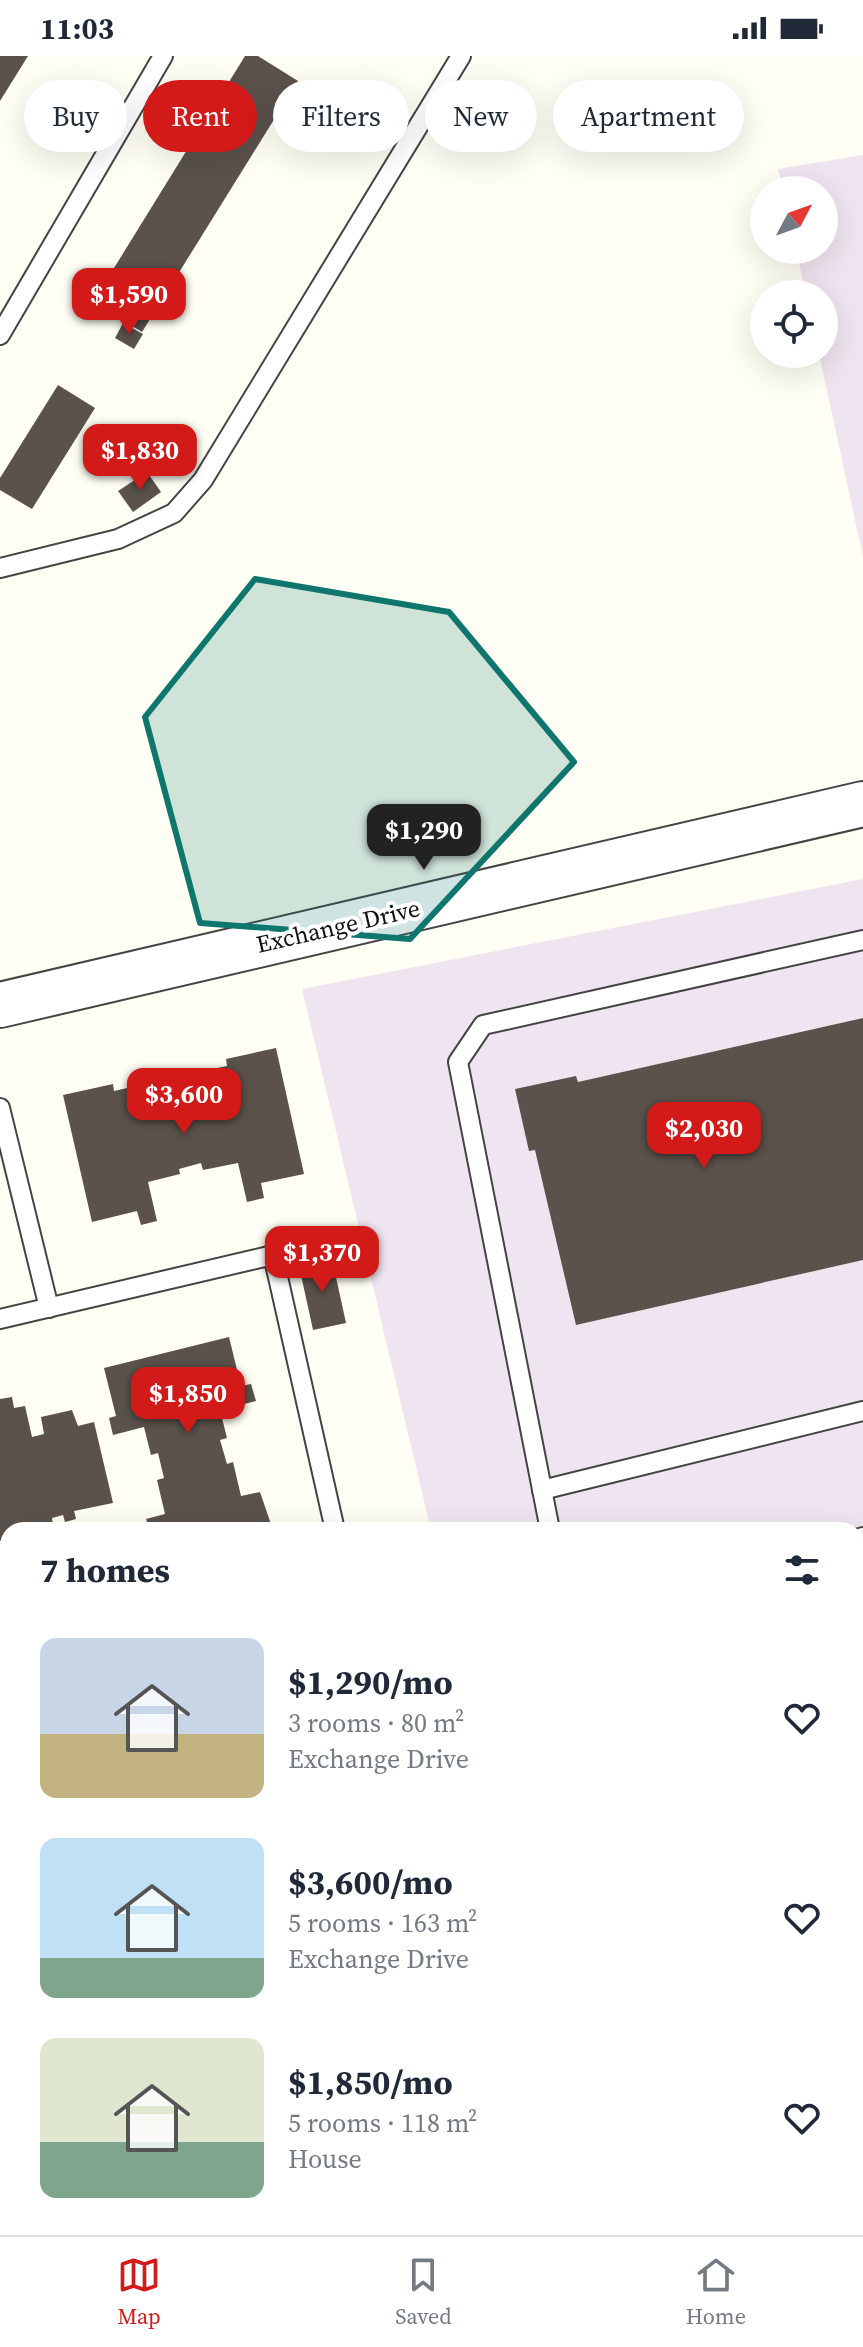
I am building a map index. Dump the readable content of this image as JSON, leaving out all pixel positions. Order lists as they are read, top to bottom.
{
  "streets": {
    "street": ["Exchange Drive"]
  },
  "north": "top right",
  "page": {
    "status": "11:03",
    "chip": [
      "Buy",
      "Rent",
      "Filters",
      "New",
      "Apartment"
    ],
    "price": [
      "$1,590",
      "$1,830",
      "$1,290",
      "$3,600",
      "$2,030",
      "$1,370",
      "$1,850"
    ],
    "heading": "7 homes",
    "list": [
      {
        "name": "$1,290/mo",
        "note": "3 rooms · 80 m² · Exchange Drive"
      },
      {
        "name": "$3,600/mo",
        "note": "5 rooms · 163 m² · Exchange Drive"
      },
      {
        "name": "$1,850/mo",
        "note": "5 rooms · 118 m² · House"
      }
    ],
    "tabs": ["Map", "Saved", "Home"]
  }
}
